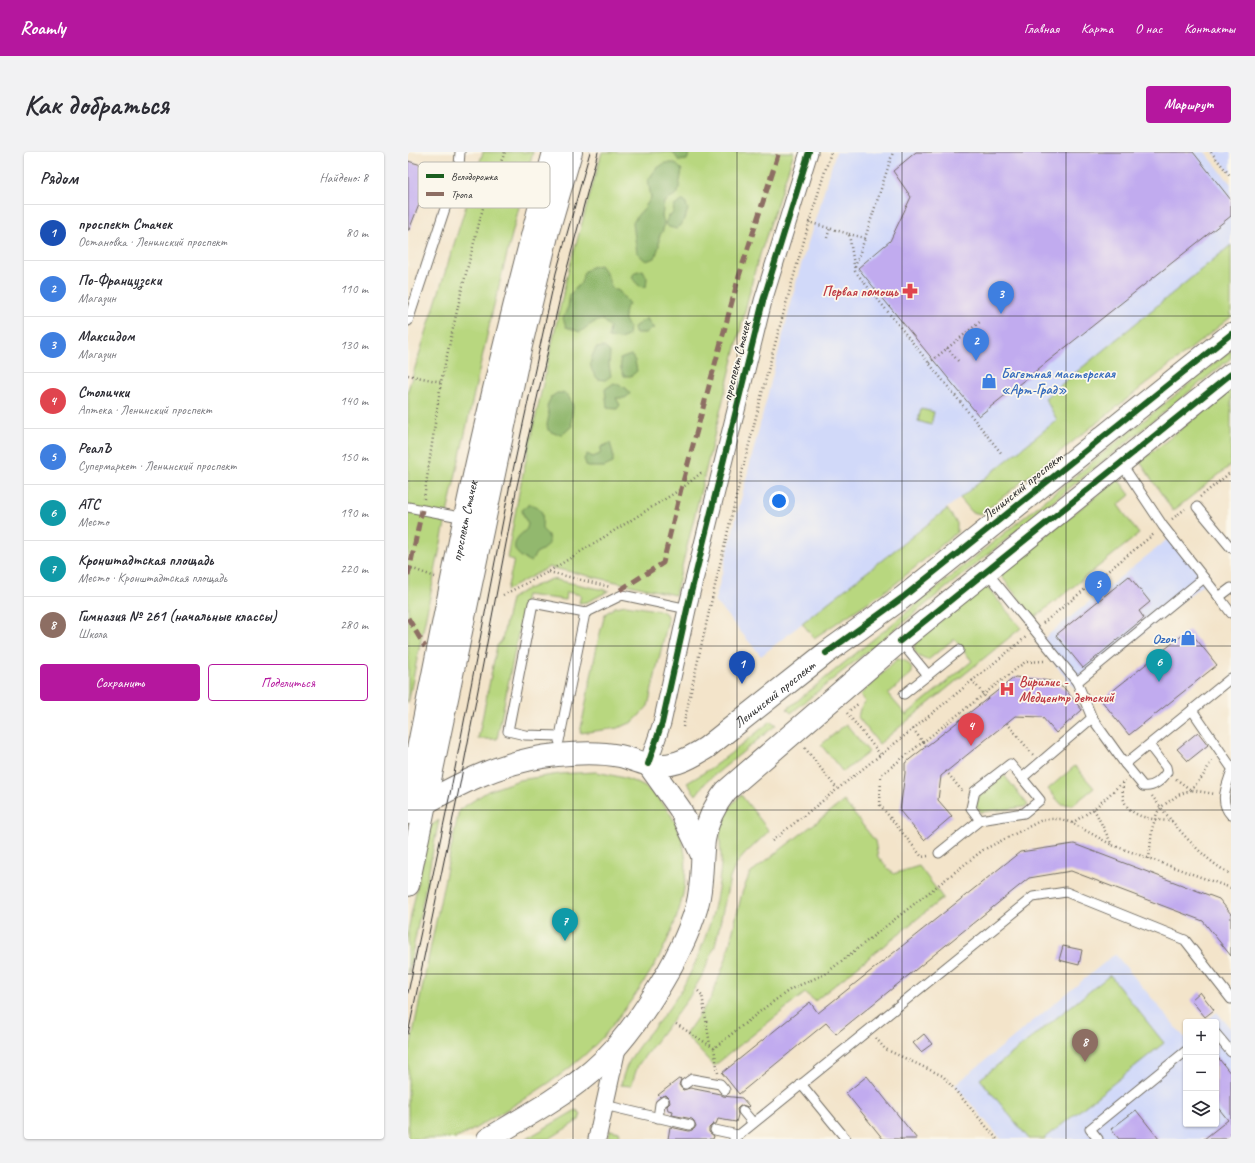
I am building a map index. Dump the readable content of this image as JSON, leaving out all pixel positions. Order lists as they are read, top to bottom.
{
  "streets": {
    "main road": ["проспект Стачек", "Ленинский проспект"]
  },
  "crossings": [
    ["проспект Стачек", "Ленинский проспект"]
  ],
  "places": {
    "pharmacy": ["Первая помощь"],
    "shop": ["Багетная мастерская «Арт-Град»", "Ozon"],
    "hospital": ["Вирилис - Медцентр детский"]
  },
  "legend": ["Велодорожка", "Тропа"],
  "page": {
    "header": "Roamly",
    "nav": [
      "Главная",
      "Карта",
      "О нас",
      "Контакты"
    ],
    "buttons": [
      "Маршрут",
      ["Сохранить", "Поделиться"]
    ],
    "title": "Как добраться",
    "heading": ["Рядом", "Найдено: 8"],
    "list": [
      {
        "mark": "1",
        "name": "проспект Стачек",
        "note": "Остановка · Ленинский проспект",
        "value": "80 m"
      },
      {
        "mark": "2",
        "name": "По-Французски",
        "note": "Магазин",
        "value": "110 m"
      },
      {
        "mark": "3",
        "name": "Максидом",
        "note": "Магазин",
        "value": "130 m"
      },
      {
        "mark": "4",
        "name": "Столички",
        "note": "Аптека · Ленинский проспект",
        "value": "140 m"
      },
      {
        "mark": "5",
        "name": "РеалЪ",
        "note": "Супермаркет · Ленинский проспект",
        "value": "150 m"
      },
      {
        "mark": "6",
        "name": "АТС",
        "note": "Место",
        "value": "190 m"
      },
      {
        "mark": "7",
        "name": "Кронштадтская площадь",
        "note": "Место · Кронштадтская площадь",
        "value": "220 m"
      },
      {
        "mark": "8",
        "name": "Гимназия № 261 (начальные классы)",
        "note": "Школа",
        "value": "280 m"
      }
    ],
    "pins": [
      "3",
      "2",
      "5",
      "6",
      "1",
      "4",
      "7",
      "8"
    ],
    "map_buttons": ["+", "−"]
  }
}
